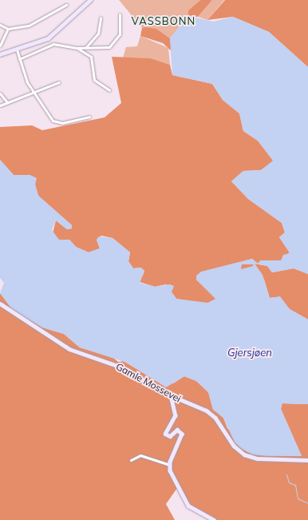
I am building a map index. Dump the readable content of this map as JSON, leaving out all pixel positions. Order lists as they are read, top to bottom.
{
  "streets": {
    "main road": ["Gamle Mossevei"]
  },
  "districts": ["VASSBONN"],
  "water": ["Gjersjøen"]
}
